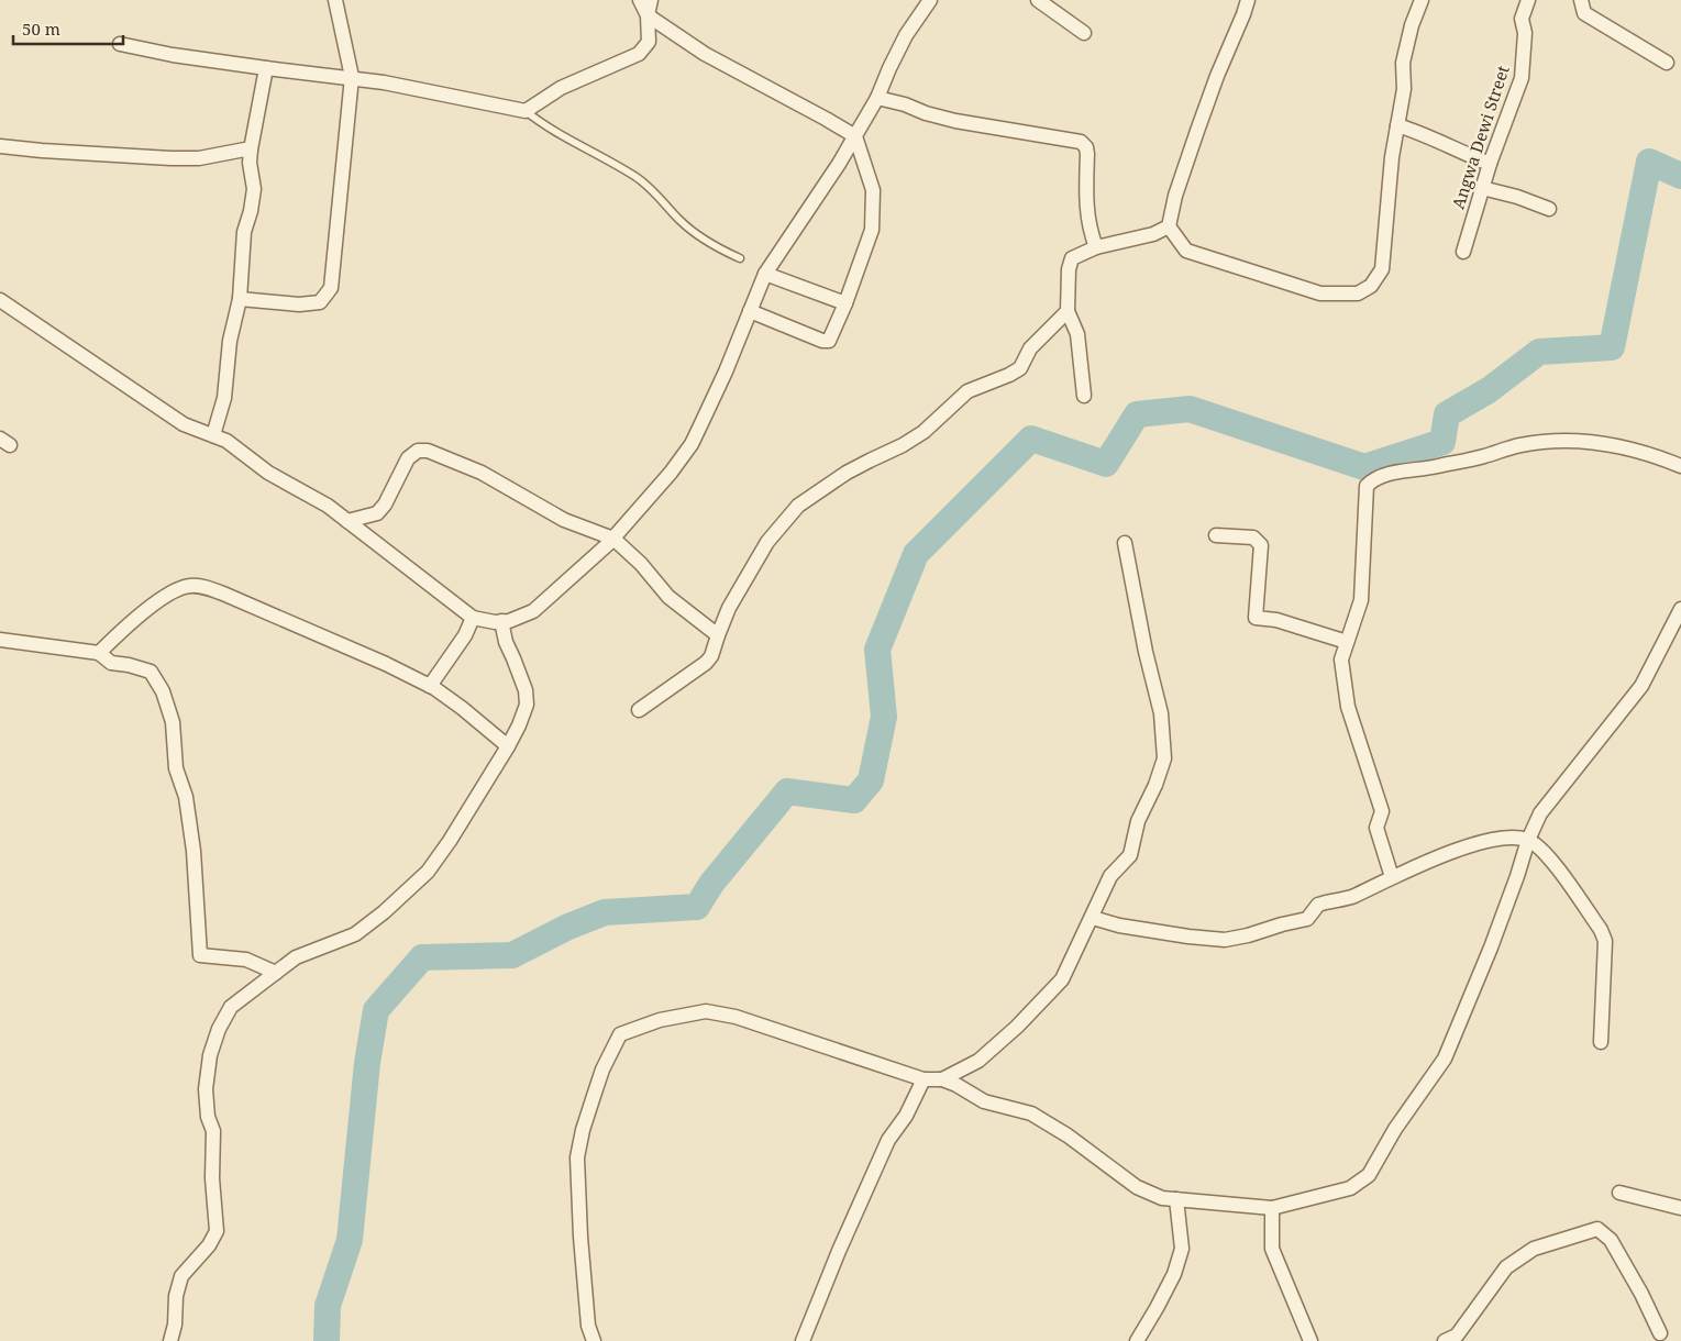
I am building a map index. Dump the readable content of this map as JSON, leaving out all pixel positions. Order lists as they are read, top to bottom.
{
  "streets": {
    "street": ["Angwa Dewi Street"]
  },
  "scale_bar": "50 m"
}
